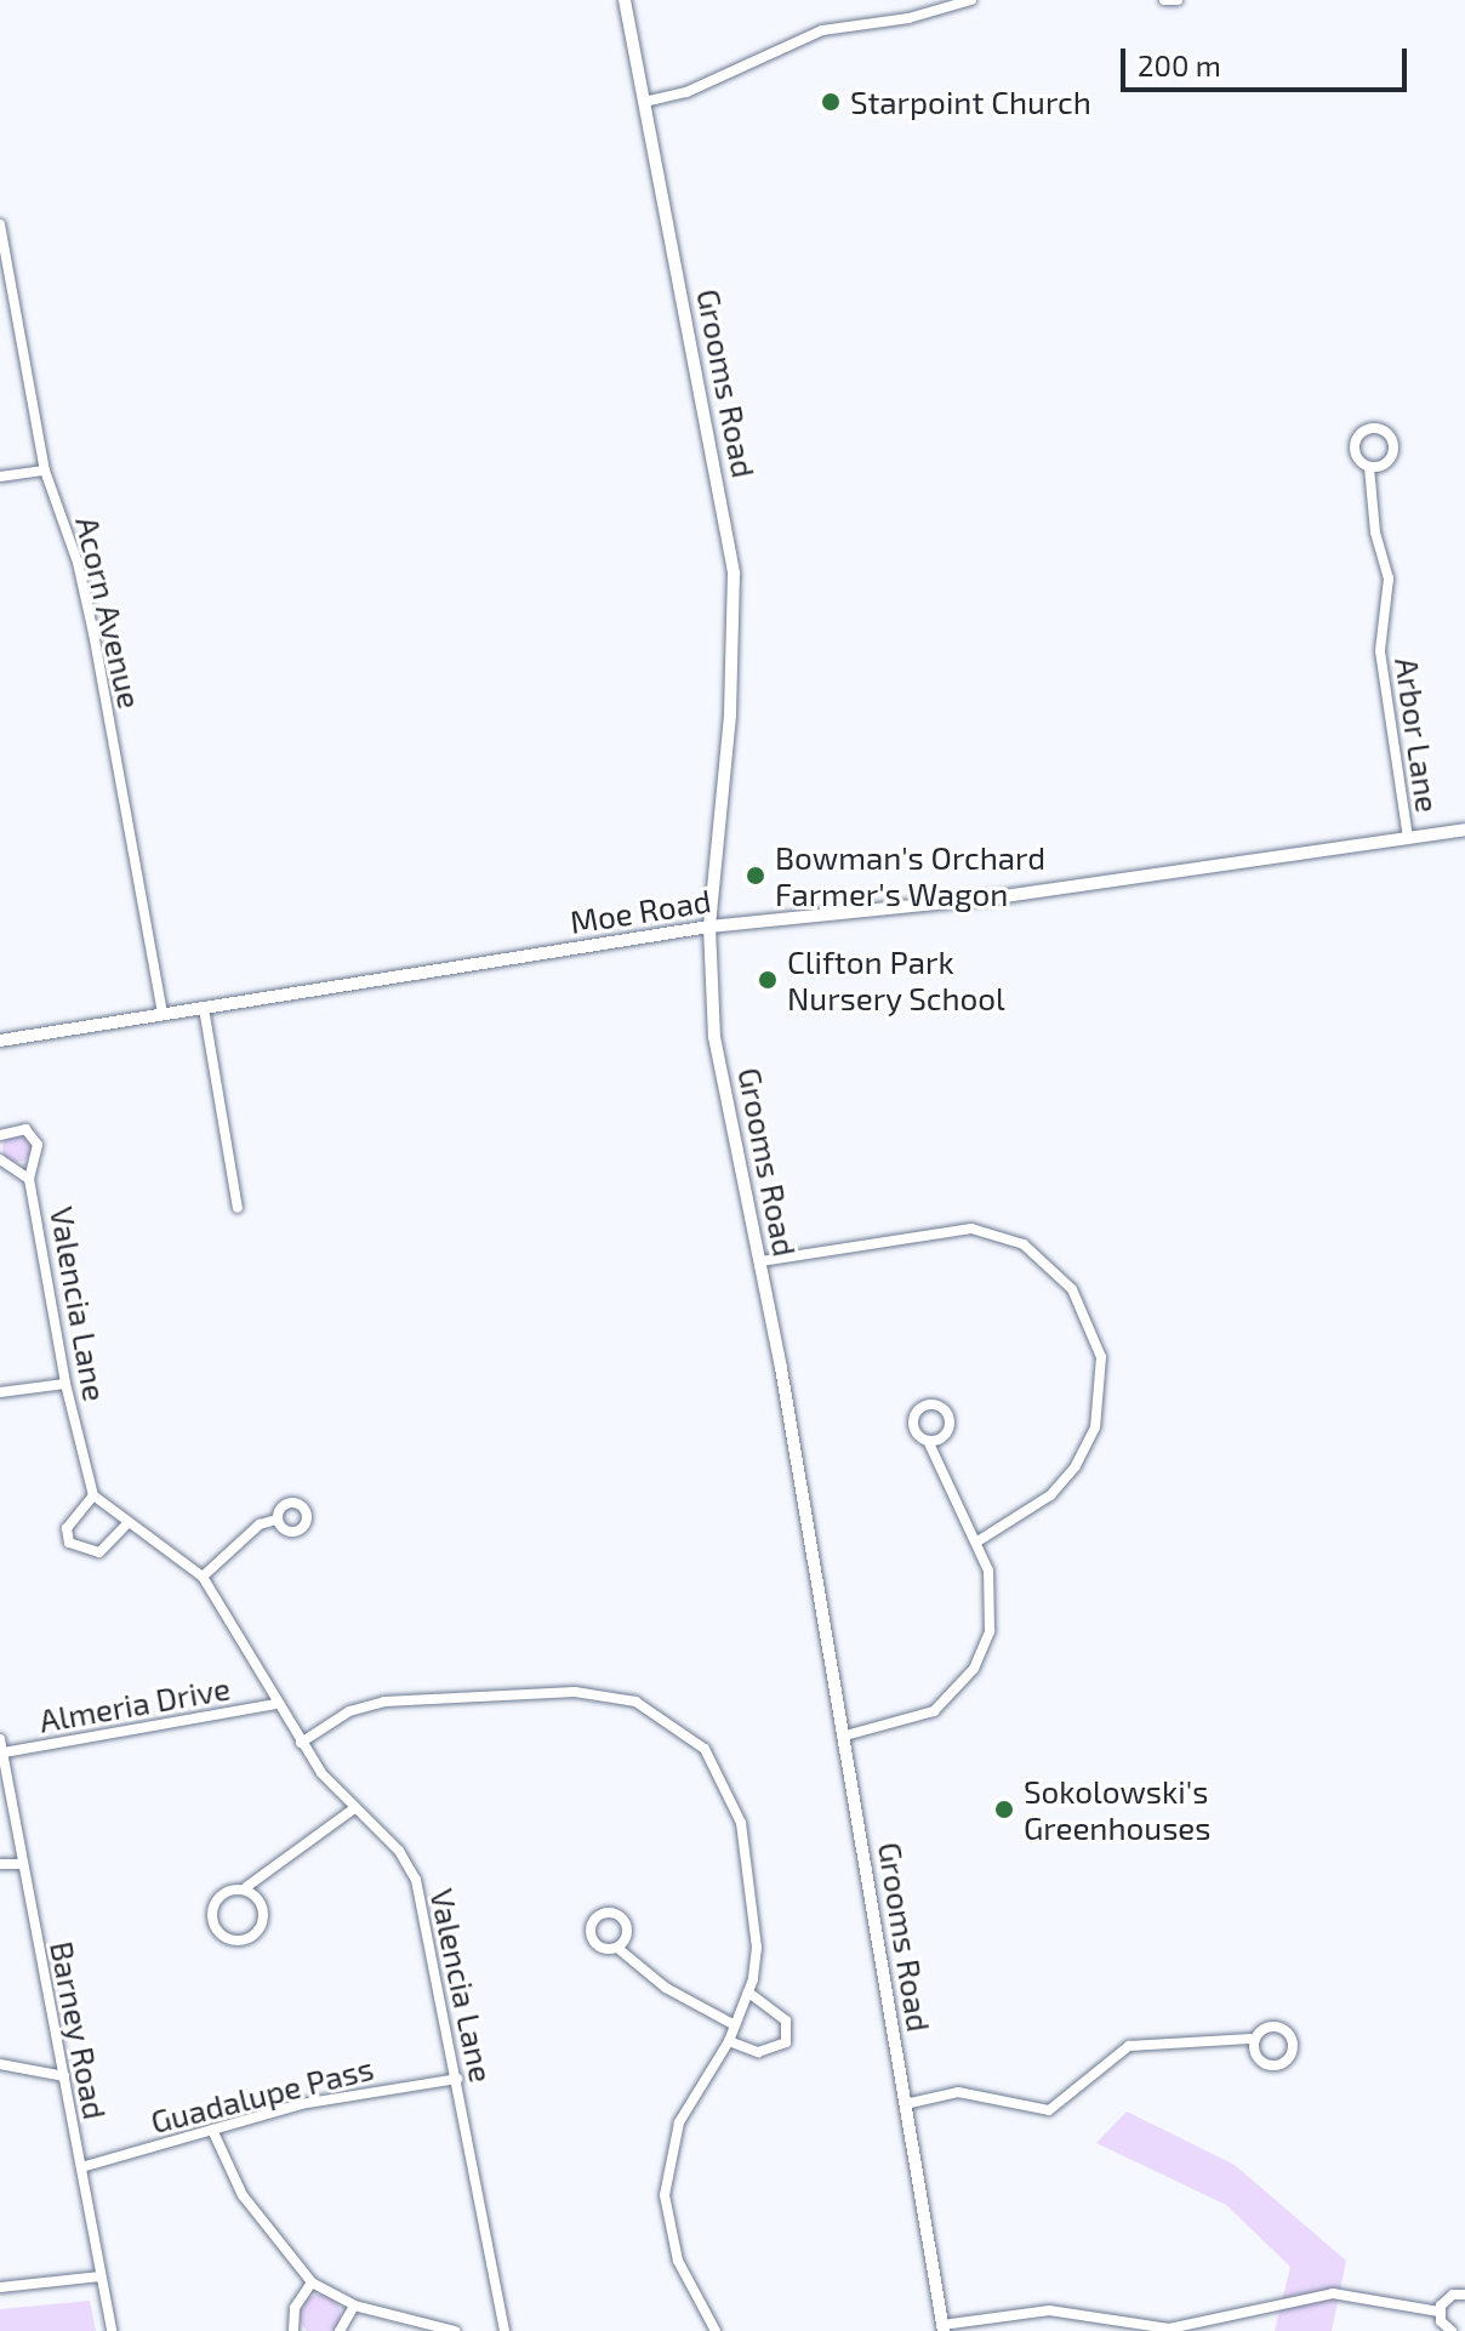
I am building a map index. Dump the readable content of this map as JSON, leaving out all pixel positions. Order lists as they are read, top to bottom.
{
  "streets": {
    "street": [
      "Grooms Road",
      "Acorn Avenue",
      "Arbor Lane",
      "Moe Road",
      "Valencia Lane",
      "Almeria Drive",
      "Barney Road",
      "Guadalupe Pass"
    ]
  },
  "crossings": [
    ["Grooms Road", "Moe Road"],
    ["Acorn Avenue", "Moe Road"],
    ["Arbor Lane", "Moe Road"],
    ["Valencia Lane", "Almeria Drive"],
    ["Valencia Lane", "Guadalupe Pass"],
    ["Almeria Drive", "Barney Road"],
    ["Barney Road", "Guadalupe Pass"]
  ],
  "places": [
    "Starpoint Church",
    "Bowman's Orchard Farmer's Wagon",
    "Clifton Park Nursery School",
    "Sokolowski's Greenhouses"
  ],
  "scale_bar": "200 m"
}
